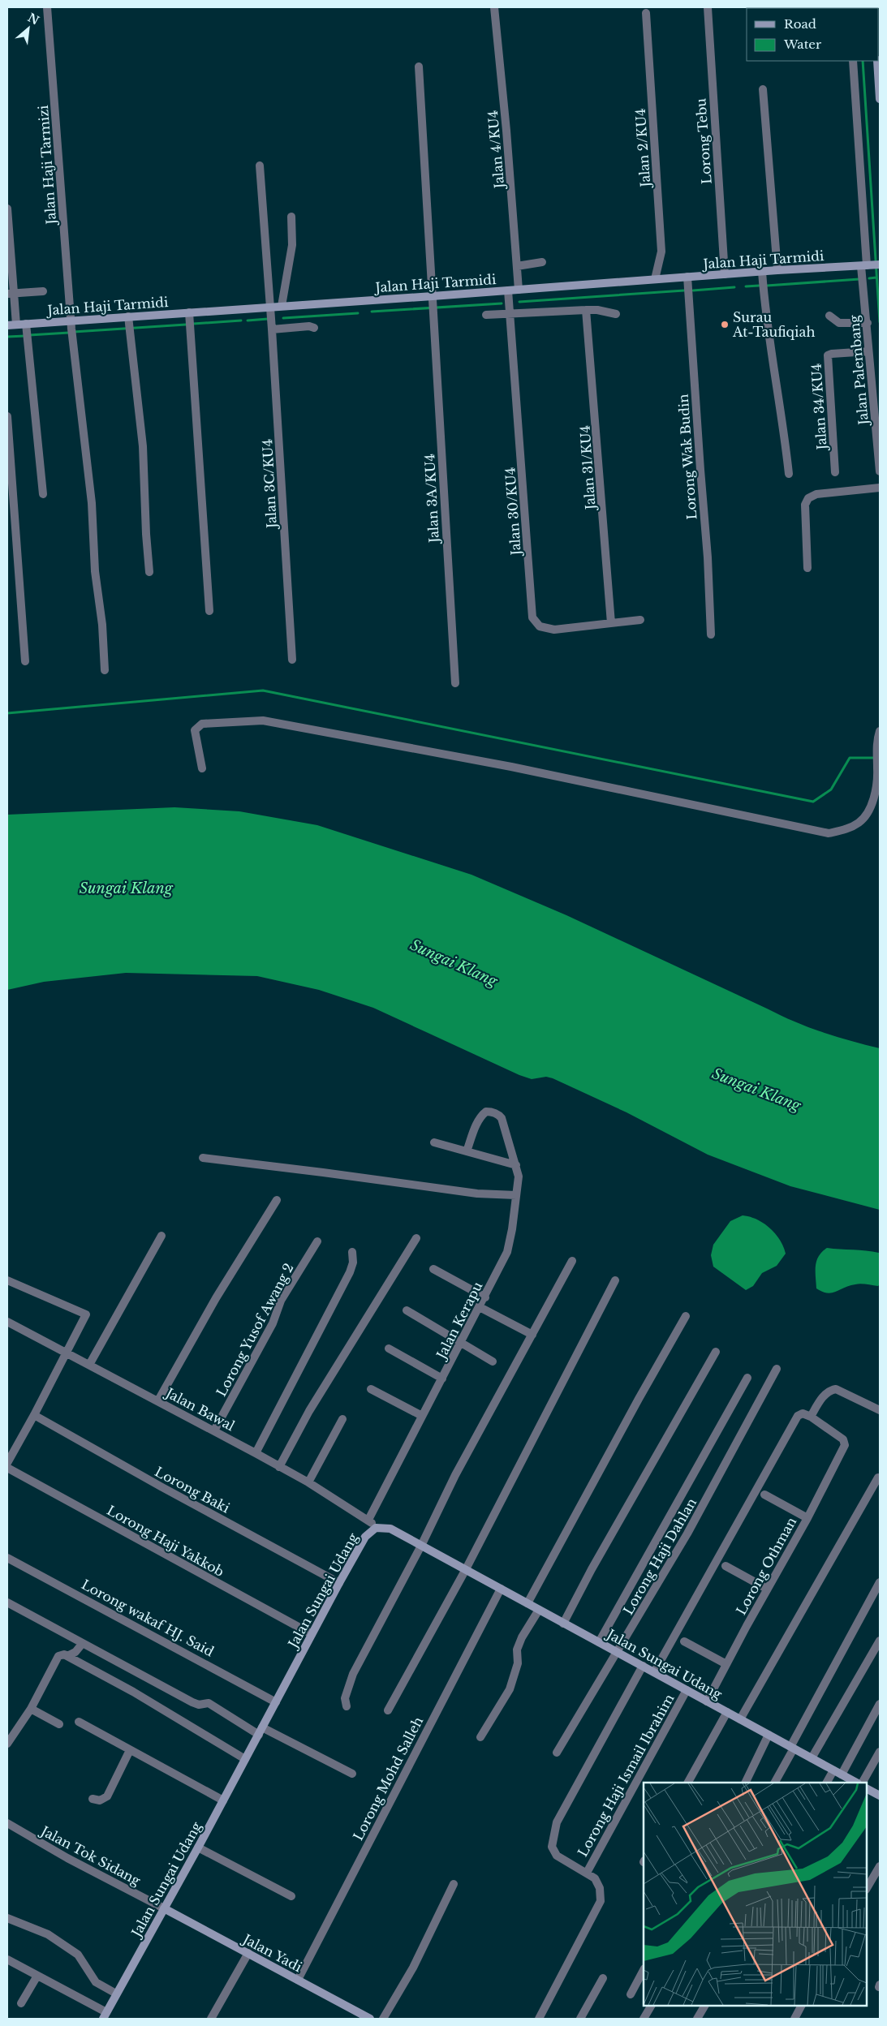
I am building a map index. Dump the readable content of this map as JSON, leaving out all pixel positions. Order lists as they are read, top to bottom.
{
  "streets": {
    "street": [
      "Lorong Tebu",
      "Jalan 2/KU4",
      "Jalan 4/KU4",
      "Jalan Haji Tarmizi",
      "Jalan Haji Tarmidi",
      "Jalan Palembang",
      "Jalan 34/KU4",
      "Lorong Wak Budin",
      "Jalan 31/KU4",
      "Jalan 3C/KU4",
      "Jalan 3A/KU4",
      "Jalan 30/KU4",
      "Jalan Kerapu",
      "Lorong Yusof Awang 2",
      "Jalan Bawal",
      "Lorong Baki",
      "Lorong Haji Yakkob",
      "Lorong Haji Dahlan",
      "Lorong Othman",
      "Jalan Sungai Udang",
      "Lorong wakaf HJ. Said",
      "Lorong Haji Ismail Ibrahim",
      "Lorong Mohd Salleh",
      "Jalan Tok Sidang",
      "Jalan Yadi"
    ]
  },
  "crossings": [
    ["Lorong Tebu", "Jalan Haji Tarmidi"],
    ["Jalan 2/KU4", "Jalan Haji Tarmidi"],
    ["Jalan 4/KU4", "Jalan Haji Tarmidi"],
    ["Jalan Haji Tarmizi", "Jalan Haji Tarmidi"],
    ["Jalan Haji Tarmidi", "Jalan Palembang"],
    ["Jalan Haji Tarmidi", "Lorong Wak Budin"],
    ["Jalan Haji Tarmidi", "Jalan 3C/KU4"],
    ["Jalan Haji Tarmidi", "Jalan 3A/KU4"],
    ["Jalan Haji Tarmidi", "Jalan 30/KU4"],
    ["Jalan Palembang", "Jalan 34/KU4"],
    ["Jalan 31/KU4", "Jalan 30/KU4"],
    ["Jalan Kerapu", "Jalan Bawal"],
    ["Lorong Yusof Awang 2", "Jalan Bawal"],
    ["Jalan Bawal", "Jalan Sungai Udang"],
    ["Lorong Baki", "Jalan Sungai Udang"],
    ["Lorong Haji Yakkob", "Jalan Sungai Udang"],
    ["Lorong Haji Dahlan", "Jalan Sungai Udang"],
    ["Lorong Othman", "Jalan Sungai Udang"],
    ["Jalan Sungai Udang", "Lorong wakaf HJ. Said"],
    ["Jalan Sungai Udang", "Lorong Haji Ismail Ibrahim"],
    ["Jalan Sungai Udang", "Lorong Mohd Salleh"],
    ["Jalan Sungai Udang", "Jalan Tok Sidang"],
    ["Jalan Sungai Udang", "Jalan Yadi"],
    ["Lorong Mohd Salleh", "Jalan Yadi"],
    ["Jalan Tok Sidang", "Jalan Yadi"]
  ],
  "water": ["Sungai Klang"],
  "places": ["Surau At-Taufiqiah"],
  "legend": ["Road", "Water"],
  "north": "top right"
}
